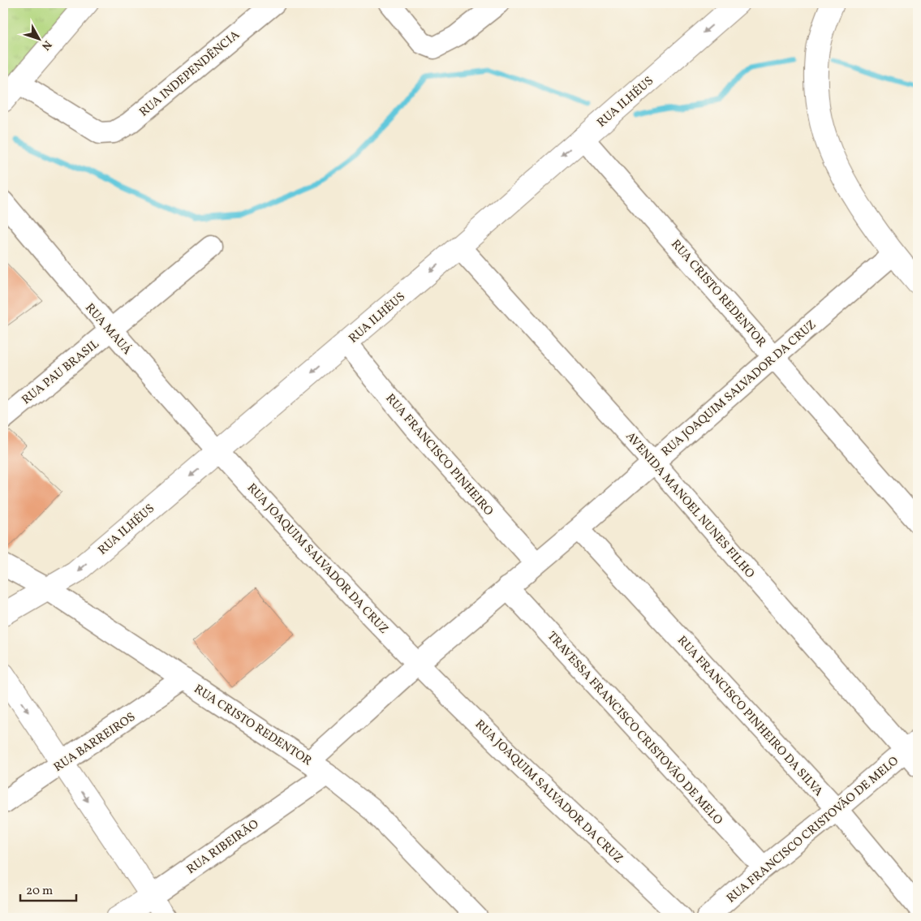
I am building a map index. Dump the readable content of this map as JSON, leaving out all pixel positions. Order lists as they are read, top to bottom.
{
  "streets": {
    "main road": ["RUA ILHÉUS", "RUA RIBEIRÃO"],
    "street": [
      "RUA INDEPENDÊNCIA",
      "RUA CRISTO REDENTOR",
      "RUA MAUÁ",
      "RUA PAU BRASIL",
      "RUA JOAQUIM SALVADOR DA CRUZ",
      "RUA FRANCISCO PINHEIRO",
      "AVENIDA MANOEL NUNES FILHO",
      "RUA FRANCISCO PINHEIRO DA SILVA",
      "TRAVESSA FRANCISCO CRISTOVÃO DE MELO",
      "RUA BARREIROS",
      "RUA FRANCISCO CRISTOVÃO DE MELO"
    ]
  },
  "crossings": [
    ["RUA ILHÉUS", "RUA CRISTO REDENTOR"],
    ["RUA ILHÉUS", "RUA MAUÁ"],
    ["RUA ILHÉUS", "RUA JOAQUIM SALVADOR DA CRUZ"],
    ["RUA ILHÉUS", "RUA FRANCISCO PINHEIRO"],
    ["RUA ILHÉUS", "AVENIDA MANOEL NUNES FILHO"],
    ["RUA CRISTO REDENTOR", "RUA JOAQUIM SALVADOR DA CRUZ"],
    ["RUA CRISTO REDENTOR", "RUA BARREIROS"],
    ["RUA CRISTO REDENTOR", "RUA RIBEIRÃO"],
    ["RUA MAUÁ", "RUA PAU BRASIL"],
    ["RUA MAUÁ", "RUA JOAQUIM SALVADOR DA CRUZ"],
    ["RUA JOAQUIM SALVADOR DA CRUZ", "RUA FRANCISCO PINHEIRO"],
    ["RUA JOAQUIM SALVADOR DA CRUZ", "AVENIDA MANOEL NUNES FILHO"],
    ["RUA JOAQUIM SALVADOR DA CRUZ", "RUA FRANCISCO PINHEIRO DA SILVA"],
    ["RUA JOAQUIM SALVADOR DA CRUZ", "TRAVESSA FRANCISCO CRISTOVÃO DE MELO"],
    ["AVENIDA MANOEL NUNES FILHO", "RUA FRANCISCO CRISTOVÃO DE MELO"],
    ["RUA FRANCISCO PINHEIRO DA SILVA", "RUA FRANCISCO CRISTOVÃO DE MELO"],
    ["TRAVESSA FRANCISCO CRISTOVÃO DE MELO", "RUA FRANCISCO CRISTOVÃO DE MELO"]
  ],
  "one_way": ["RUA ILHÉUS"],
  "scale_bar": "20 m",
  "north": "bottom right"
}
